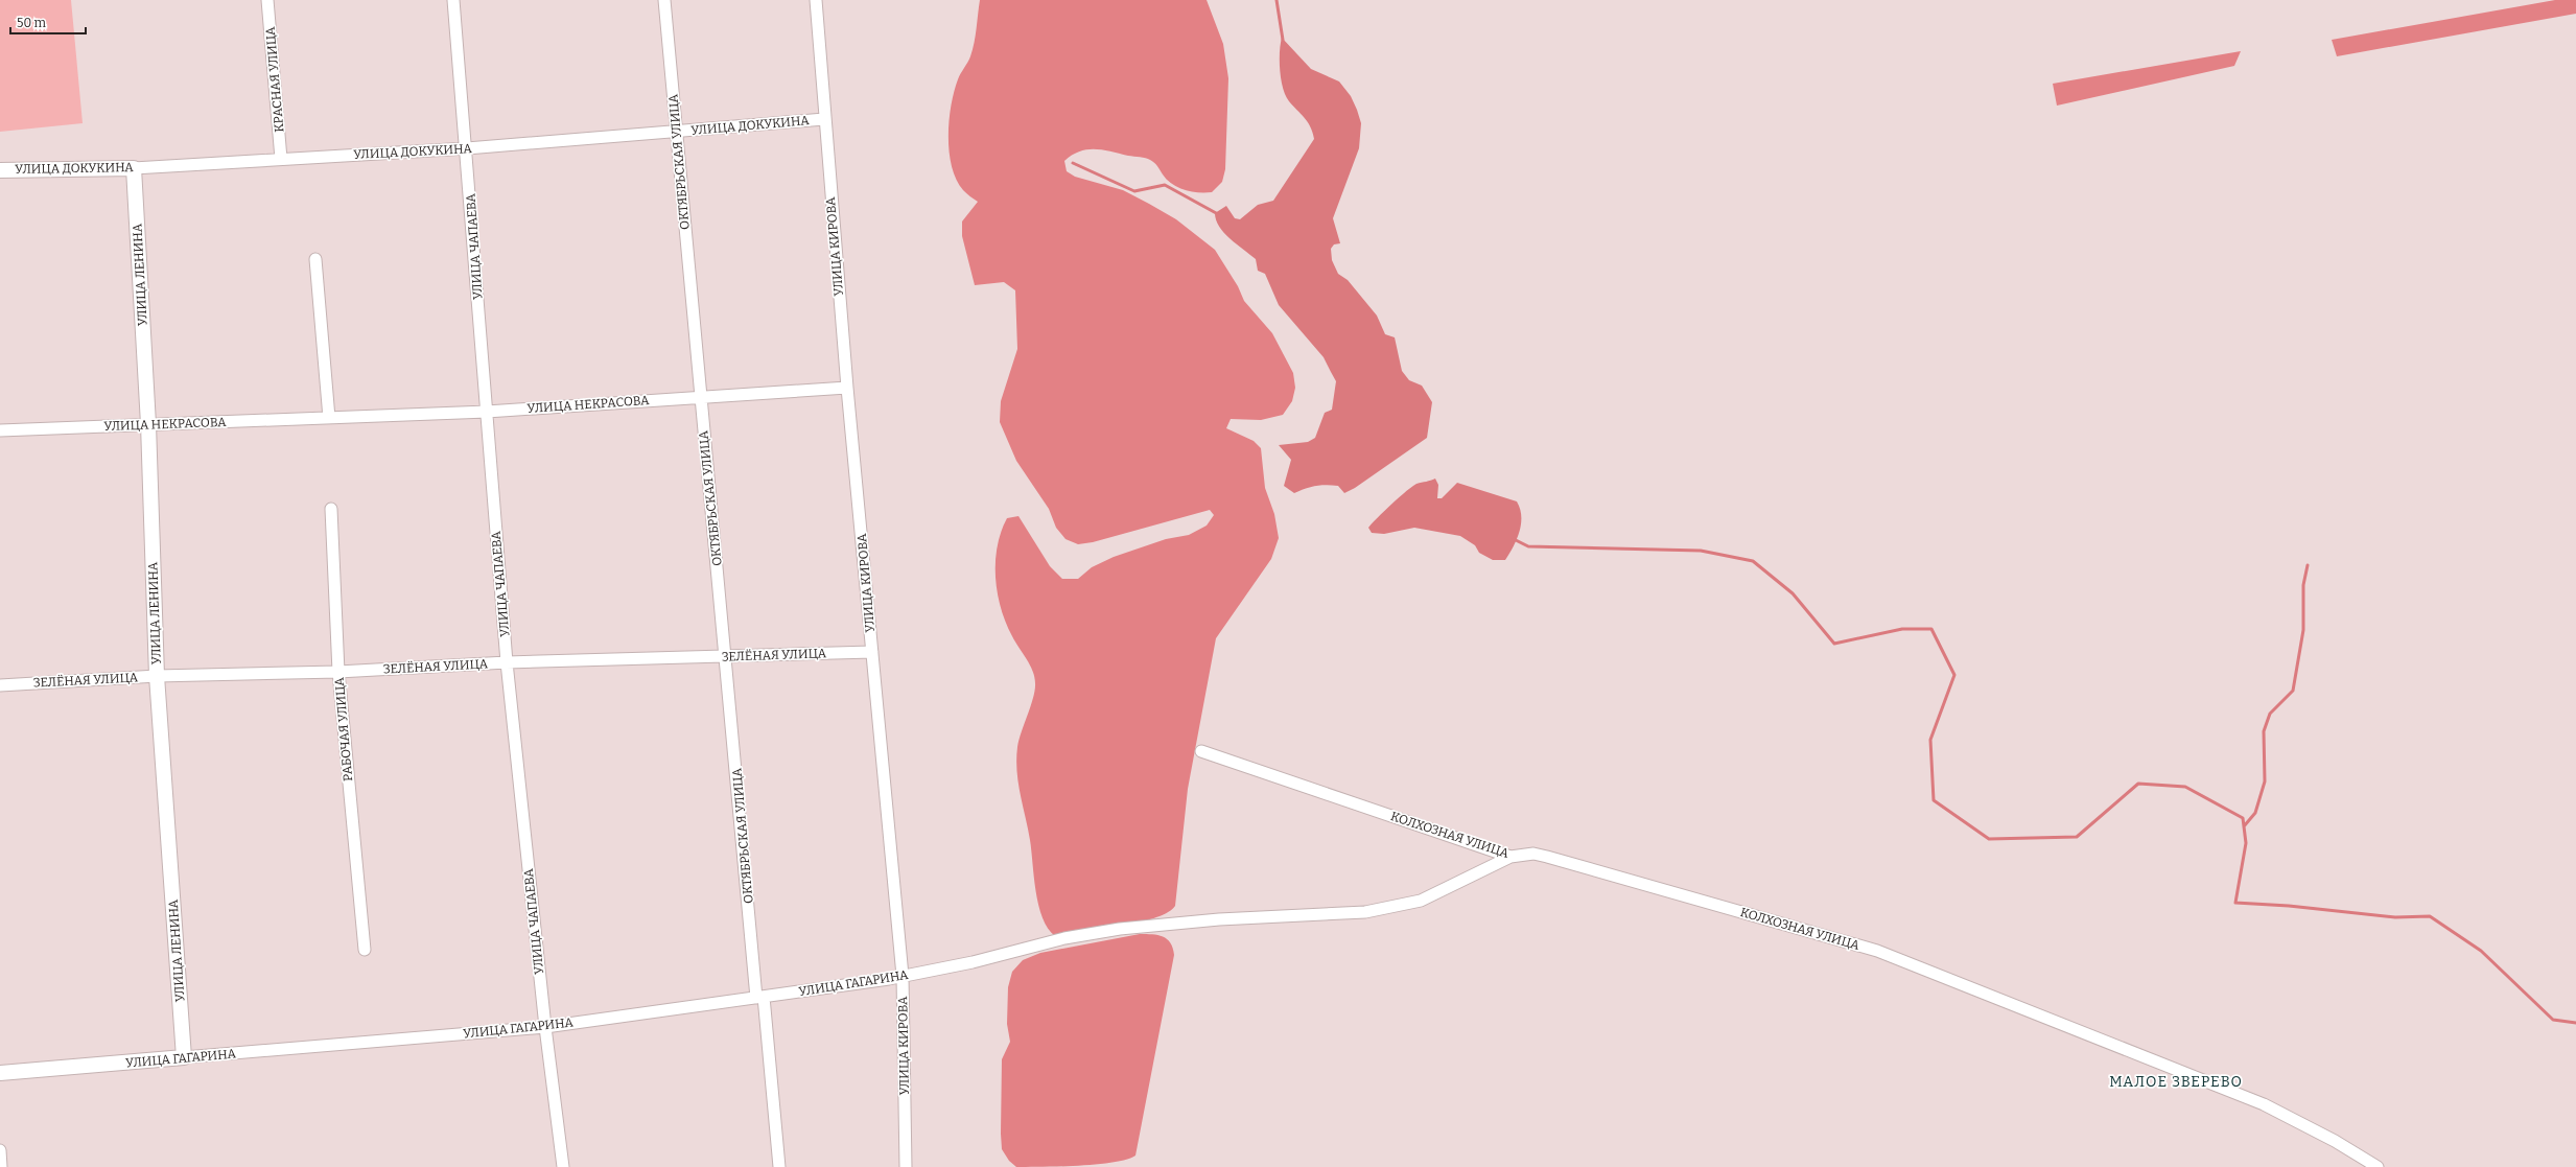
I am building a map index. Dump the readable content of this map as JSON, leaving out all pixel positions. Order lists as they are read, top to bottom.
{
  "streets": {
    "street": [
      "КРАСНАЯ УЛИЦА",
      "УЛИЦА ДОКУКИНА",
      "ОКТЯБРЬСКАЯ УЛИЦА",
      "УЛИЦА ЧАПАЕВА",
      "УЛИЦА КИРОВА",
      "УЛИЦА ЛЕНИНА",
      "УЛИЦА НЕКРАСОВА",
      "ЗЕЛЁНАЯ УЛИЦА",
      "РАБОЧАЯ УЛИЦА",
      "КОЛХОЗНАЯ УЛИЦА",
      "УЛИЦА ГАГАРИНА"
    ]
  },
  "crossings": [
    ["КРАСНАЯ УЛИЦА", "УЛИЦА ДОКУКИНА"],
    ["УЛИЦА ДОКУКИНА", "ОКТЯБРЬСКАЯ УЛИЦА"],
    ["УЛИЦА ДОКУКИНА", "УЛИЦА ЧАПАЕВА"],
    ["УЛИЦА ДОКУКИНА", "УЛИЦА КИРОВА"],
    ["УЛИЦА ДОКУКИНА", "УЛИЦА ЛЕНИНА"],
    ["ОКТЯБРЬСКАЯ УЛИЦА", "УЛИЦА НЕКРАСОВА"],
    ["ОКТЯБРЬСКАЯ УЛИЦА", "ЗЕЛЁНАЯ УЛИЦА"],
    ["ОКТЯБРЬСКАЯ УЛИЦА", "УЛИЦА ГАГАРИНА"],
    ["УЛИЦА ЧАПАЕВА", "УЛИЦА НЕКРАСОВА"],
    ["УЛИЦА ЧАПАЕВА", "ЗЕЛЁНАЯ УЛИЦА"],
    ["УЛИЦА ЧАПАЕВА", "УЛИЦА ГАГАРИНА"],
    ["УЛИЦА КИРОВА", "УЛИЦА НЕКРАСОВА"],
    ["УЛИЦА КИРОВА", "ЗЕЛЁНАЯ УЛИЦА"],
    ["УЛИЦА КИРОВА", "УЛИЦА ГАГАРИНА"],
    ["УЛИЦА ЛЕНИНА", "УЛИЦА НЕКРАСОВА"],
    ["УЛИЦА ЛЕНИНА", "ЗЕЛЁНАЯ УЛИЦА"],
    ["УЛИЦА ЛЕНИНА", "УЛИЦА ГАГАРИНА"],
    ["ЗЕЛЁНАЯ УЛИЦА", "РАБОЧАЯ УЛИЦА"],
    ["КОЛХОЗНАЯ УЛИЦА", "УЛИЦА ГАГАРИНА"]
  ],
  "districts": ["МАЛОЕ ЗВЕРЕВО"],
  "scale_bar": "50 m"
}
